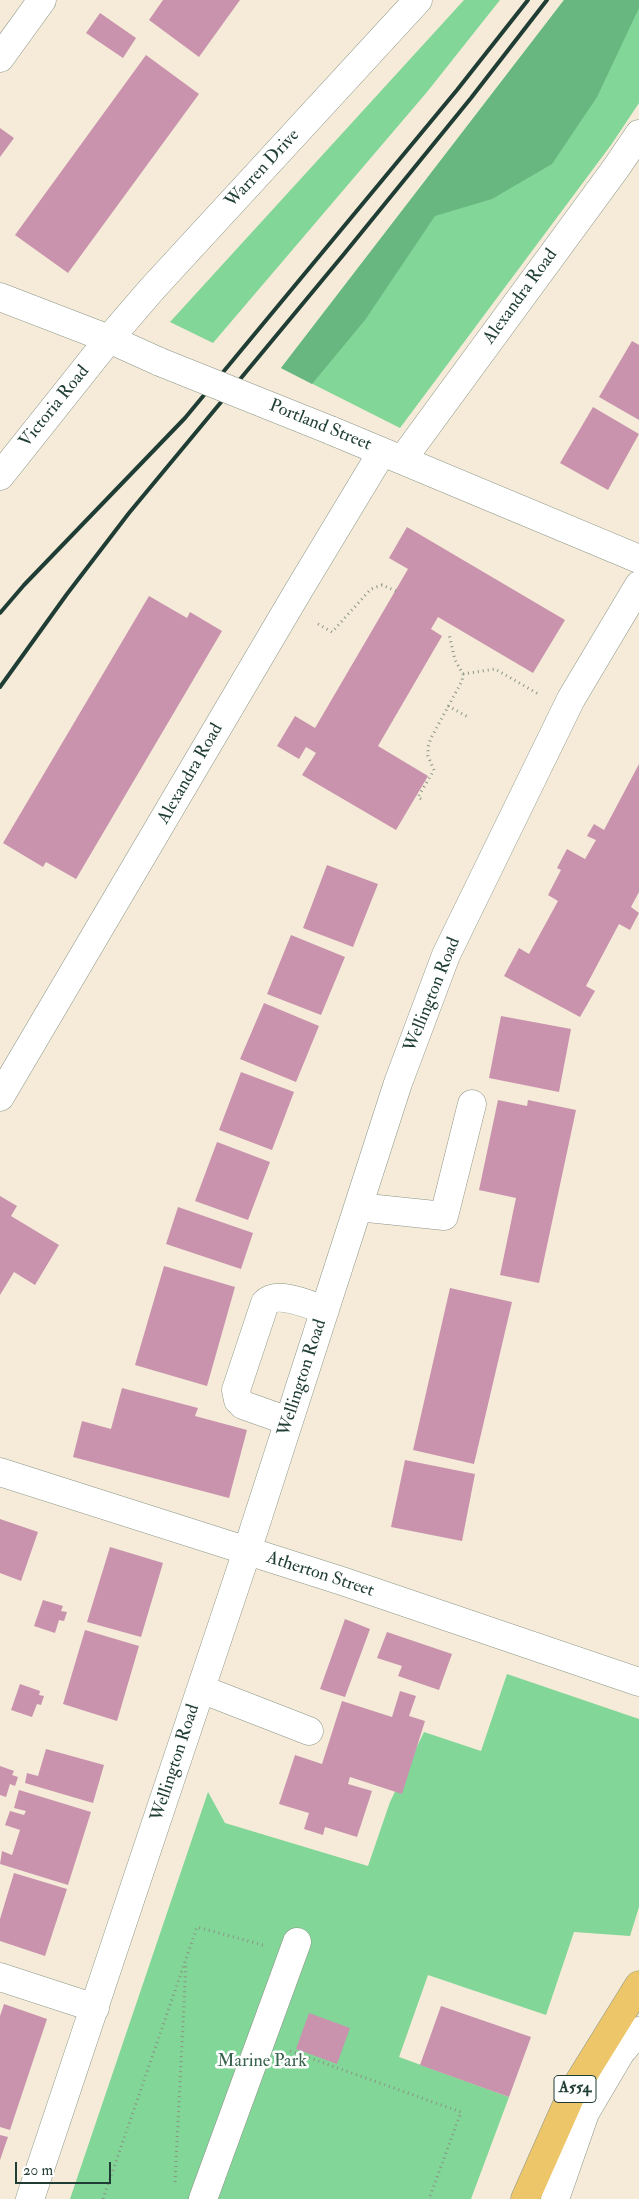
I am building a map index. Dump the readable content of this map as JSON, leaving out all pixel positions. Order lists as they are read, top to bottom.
{
  "streets": {
    "main road": ["A554"],
    "street": [
      "Warren Drive",
      "Alexandra Road",
      "Victoria Road",
      "Portland Street",
      "Wellington Road",
      "Atherton Street"
    ]
  },
  "crossings": [
    ["Warren Drive", "Victoria Road"],
    ["Warren Drive", "Portland Street"],
    ["Alexandra Road", "Portland Street"],
    ["Victoria Road", "Portland Street"],
    ["Wellington Road", "Atherton Street"]
  ],
  "parks": ["Marine Park"],
  "scale_bar": "20 m"
}
